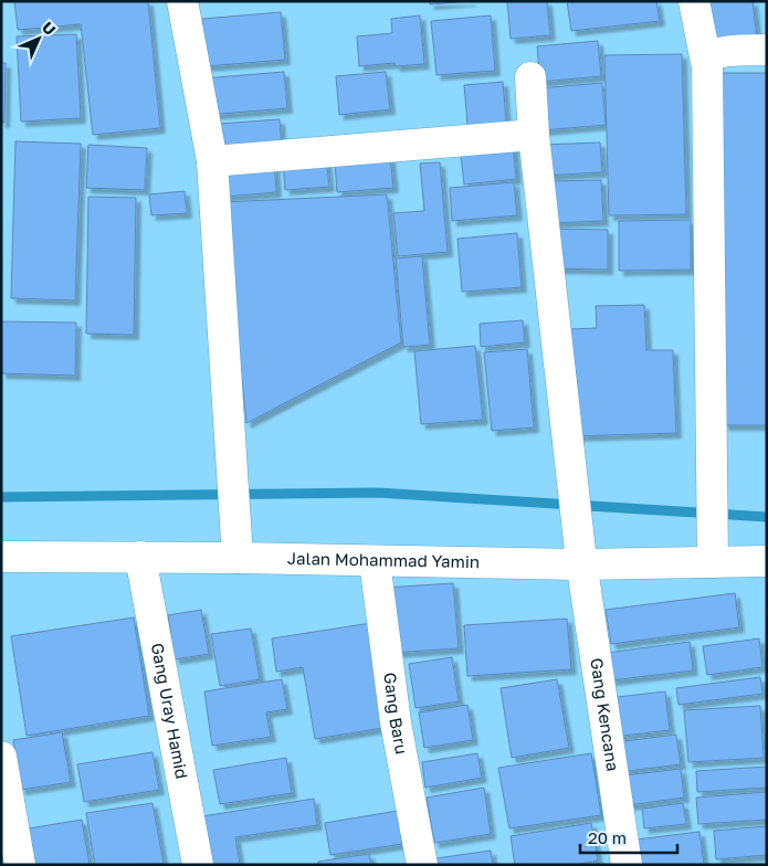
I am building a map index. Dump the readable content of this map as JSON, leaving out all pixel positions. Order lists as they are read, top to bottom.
{
  "streets": {
    "street": [
      "Jalan Mohammad Yamin",
      "Gang Uray Hamid",
      "Gang Baru",
      "Gang Kencana"
    ]
  },
  "crossings": [
    ["Jalan Mohammad Yamin", "Gang Uray Hamid"],
    ["Jalan Mohammad Yamin", "Gang Baru"],
    ["Jalan Mohammad Yamin", "Gang Kencana"]
  ],
  "scale_bar": "20 m",
  "north": "top right"
}
